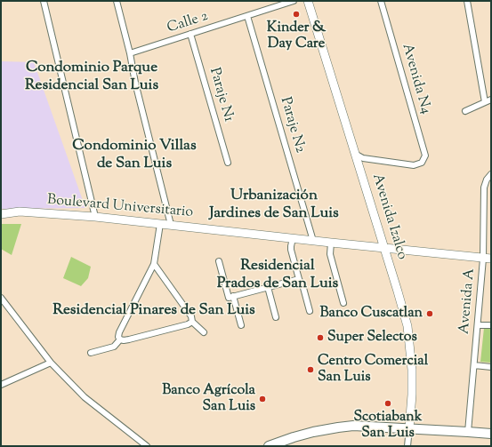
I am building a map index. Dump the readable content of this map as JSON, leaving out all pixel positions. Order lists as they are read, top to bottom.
{
  "streets": {
    "street": [
      "Calle 2",
      "Avenida N4",
      "Paraje N1",
      "Paraje N2",
      "Boulevard Universitario",
      "Avenida Izalco",
      "Avenida A"
    ]
  },
  "crossings": [
    ["Calle 2", "Paraje N1"],
    ["Calle 2", "Paraje N2"],
    ["Avenida N4", "Avenida Izalco"],
    ["Paraje N2", "Boulevard Universitario"],
    ["Boulevard Universitario", "Avenida Izalco"],
    ["Boulevard Universitario", "Avenida A"]
  ],
  "districts": [
    "Condominio Parque Residencial San Luis",
    "Condominio Villas de San Luis",
    "Urbanización Jardines de San Luis",
    "Residencial Prados de San Luis",
    "Residencial Pinares de San Luis"
  ],
  "places": [
    "Kinder & Day Care",
    "Banco Cuscatlan",
    "Super Selectos",
    "Centro Comercial San Luis",
    "Banco Agrícola San Luis",
    "Scotiabank San Luis"
  ]
}
